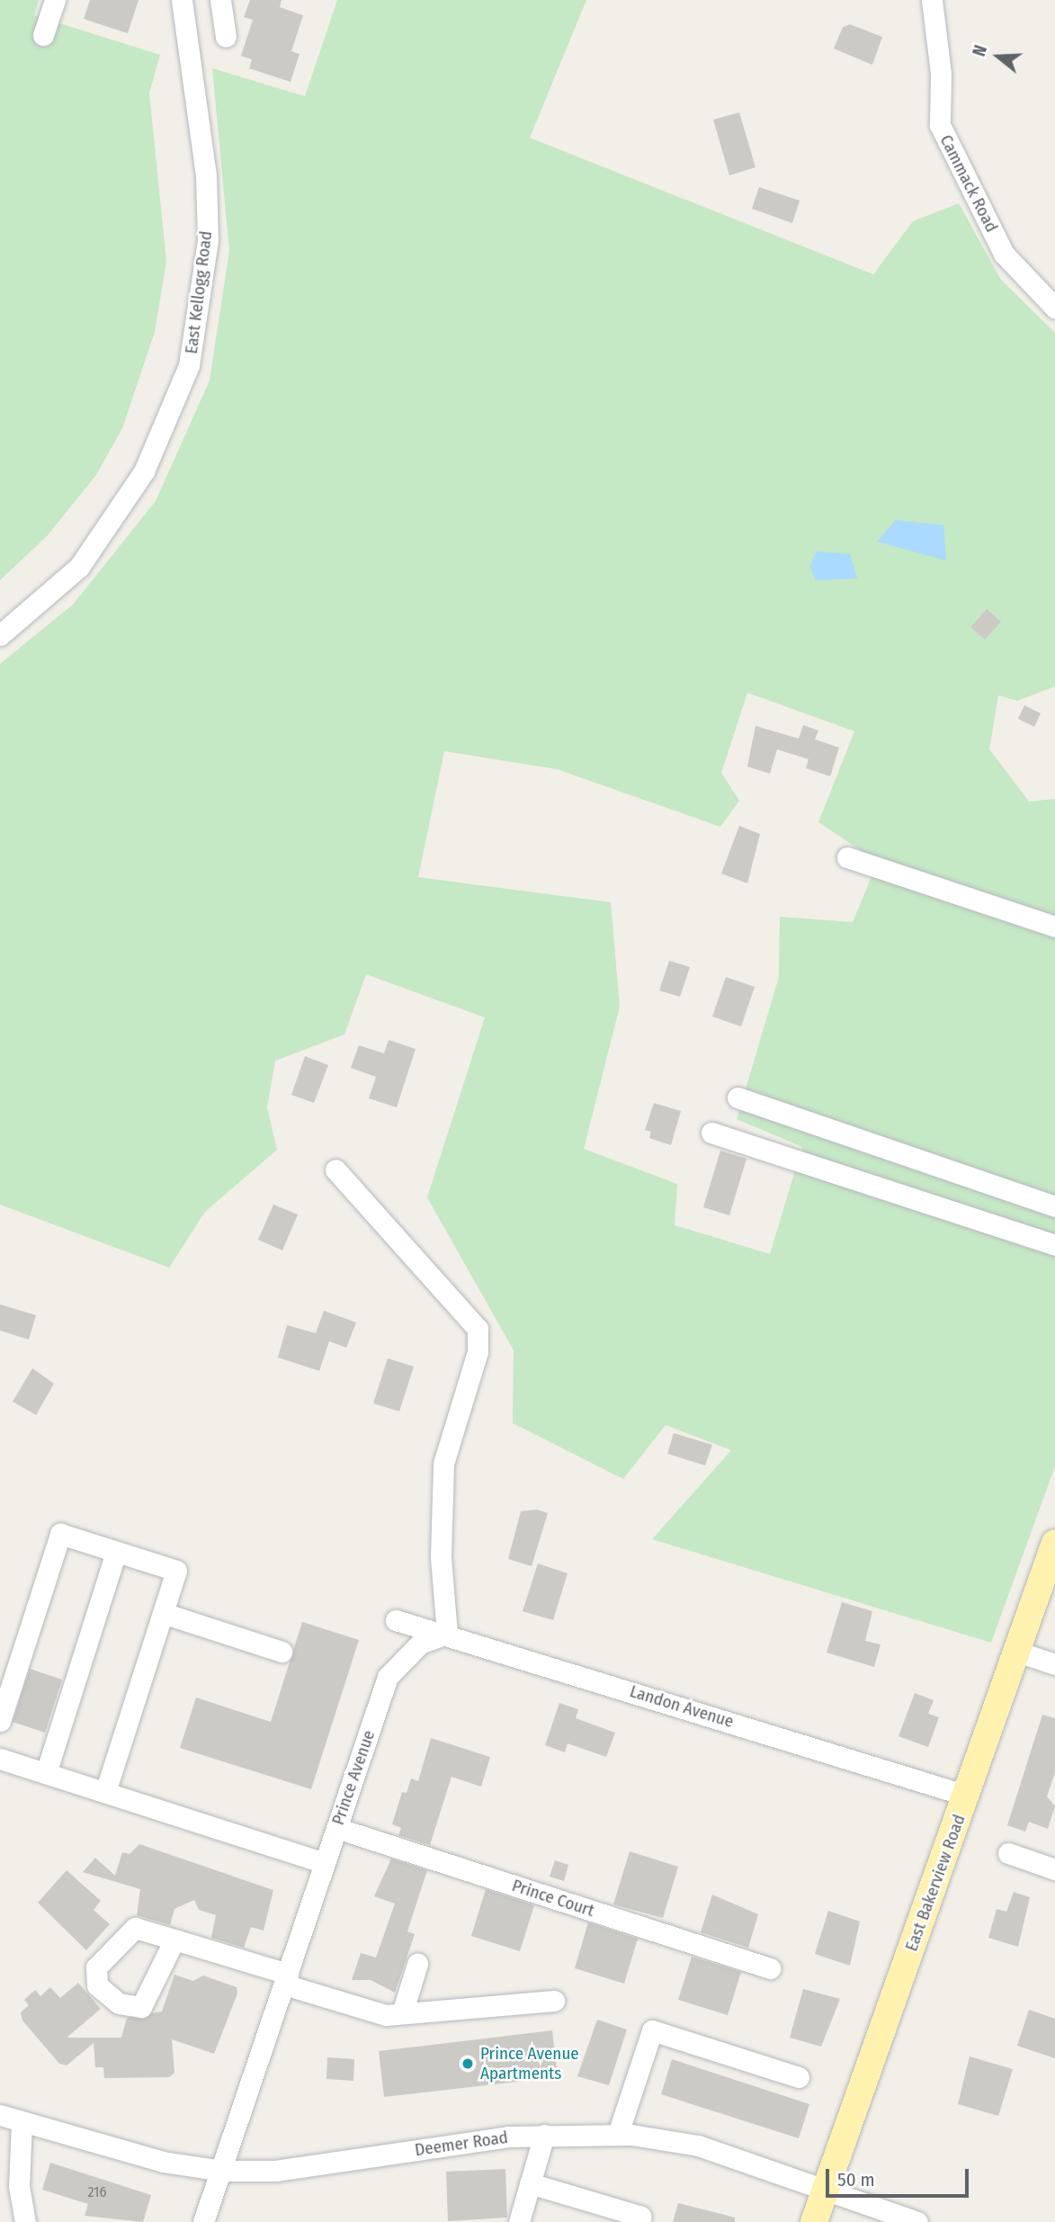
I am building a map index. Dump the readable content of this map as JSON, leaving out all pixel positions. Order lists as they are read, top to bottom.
{
  "streets": {
    "main road": ["East Bakerview Road"],
    "street": [
      "Cammack Road",
      "East Kellogg Road",
      "Landon Avenue",
      "Prince Avenue",
      "Prince Court",
      "Deemer Road"
    ]
  },
  "crossings": [
    ["Landon Avenue", "Prince Avenue"],
    ["Landon Avenue", "East Bakerview Road"],
    ["Prince Avenue", "Prince Court"],
    ["Prince Avenue", "Deemer Road"],
    ["East Bakerview Road", "Deemer Road"]
  ],
  "places": ["Prince Avenue Apartments"],
  "house_numbers": ["216"],
  "scale_bar": "50 m",
  "north": "left"
}
